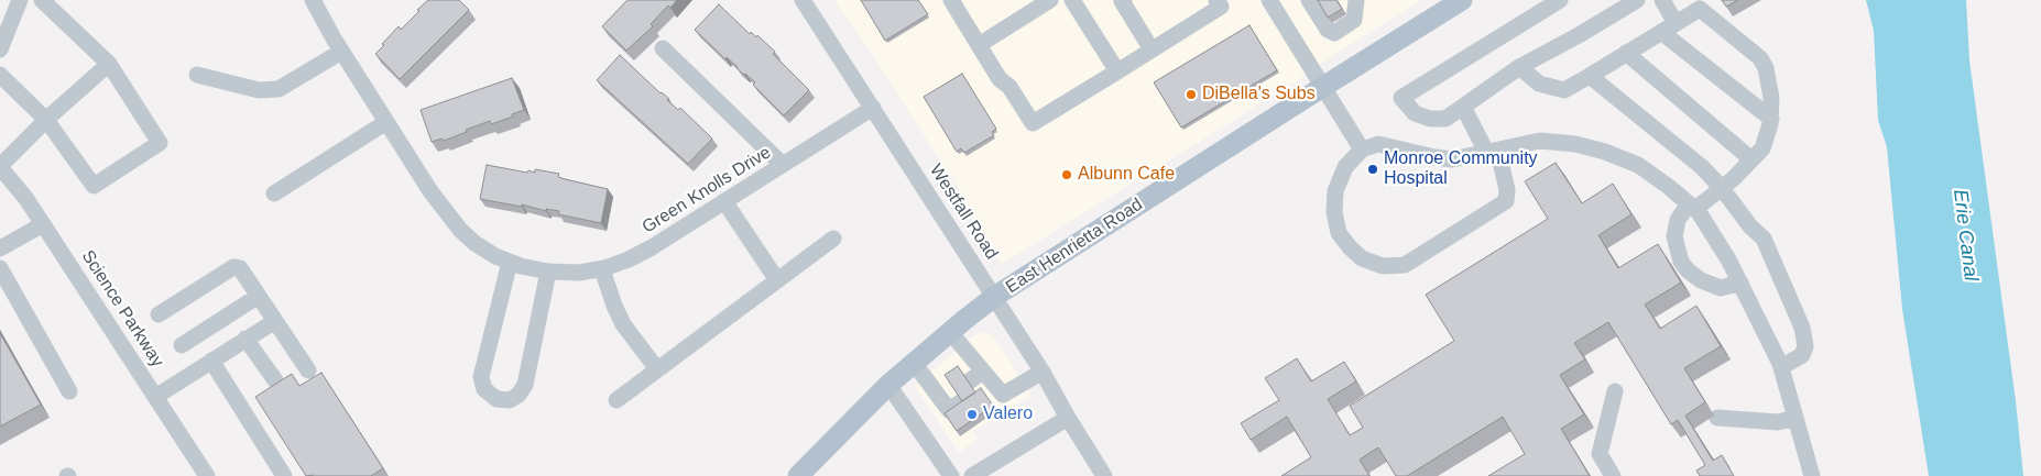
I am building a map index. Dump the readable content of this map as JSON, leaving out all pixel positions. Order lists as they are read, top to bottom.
{
  "streets": {
    "main road": ["East Henrietta Road"],
    "street": ["Green Knolls Drive", "Westfall Road", "Science Parkway"]
  },
  "crossings": [
    ["Green Knolls Drive", "Westfall Road"],
    ["Westfall Road", "East Henrietta Road"]
  ],
  "water": ["Erie Canal"],
  "places": [
    "DiBella's Subs",
    "Monroe Community Hospital",
    "Albunn Cafe",
    "Valero"
  ]
}
